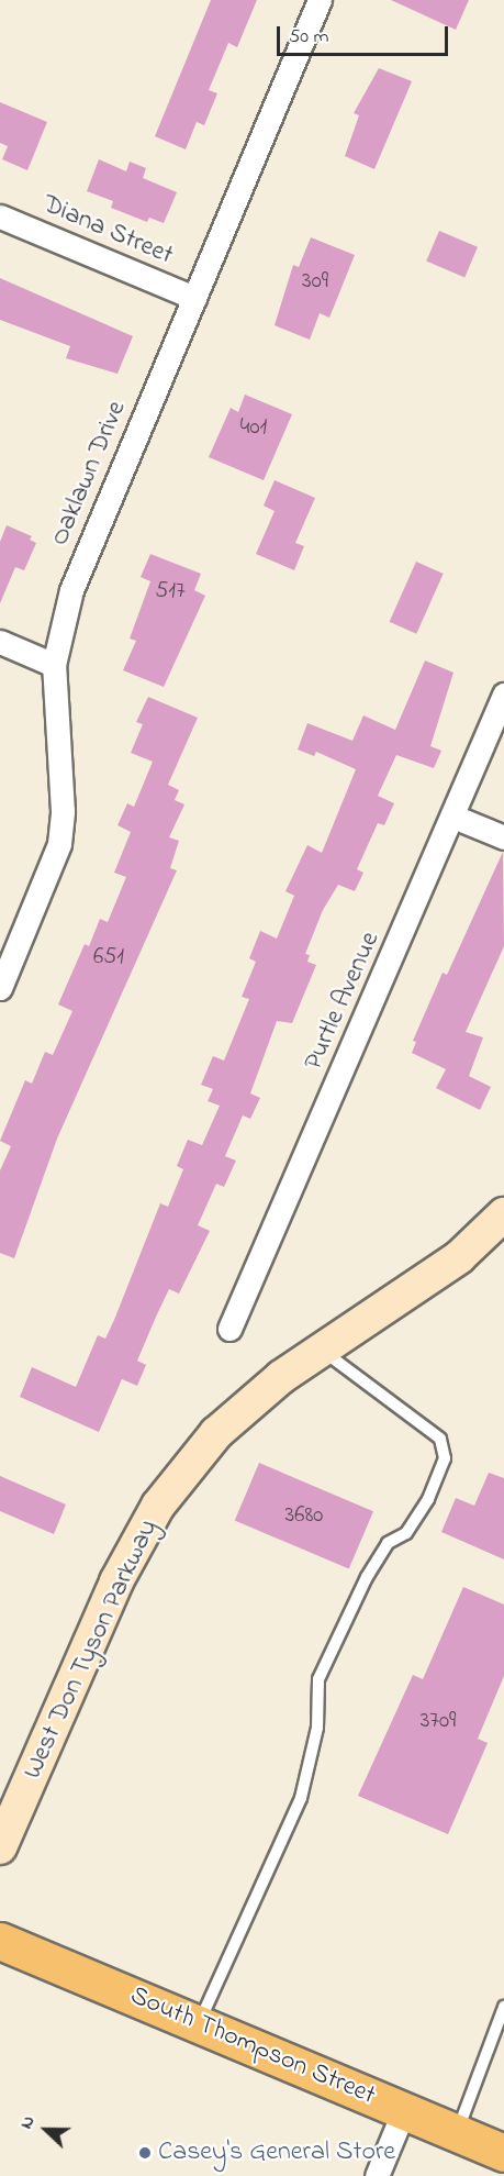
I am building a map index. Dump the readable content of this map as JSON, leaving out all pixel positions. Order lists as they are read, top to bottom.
{
  "streets": {
    "highway": ["South Thompson Street"],
    "main road": ["West Don Tyson Parkway"],
    "street": ["Diana Street", "Oaklawn Drive", "Purtle Avenue"]
  },
  "crossings": [
    ["Diana Street", "Oaklawn Drive"]
  ],
  "places": ["Casey's General Store"],
  "house_numbers": [
    "309",
    "401",
    "517",
    "651",
    "3680",
    "3709"
  ],
  "scale_bar": "50 m",
  "north": "left"
}
